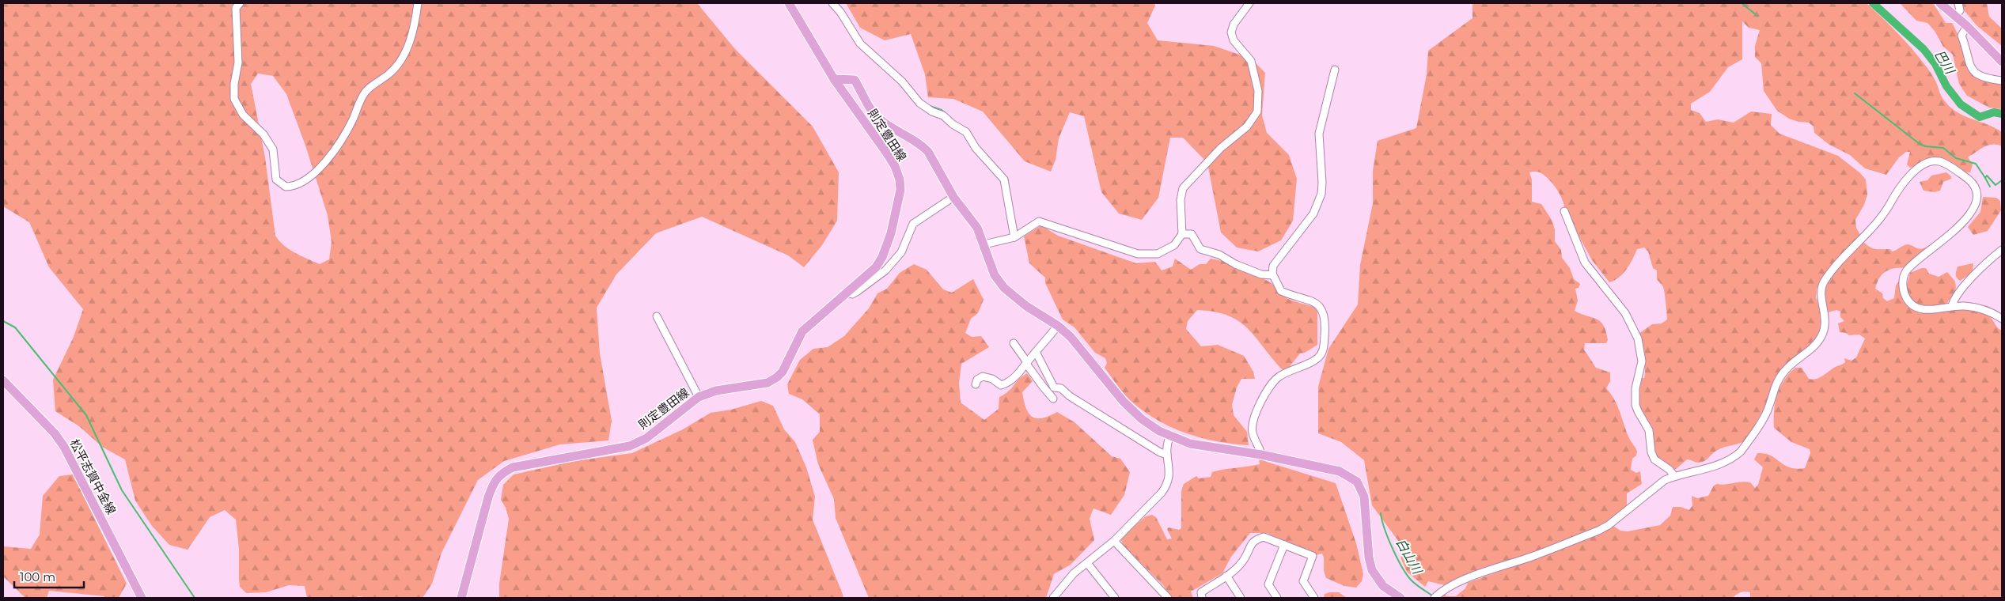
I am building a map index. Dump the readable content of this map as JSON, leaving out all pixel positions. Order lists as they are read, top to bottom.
{
  "streets": {
    "main road": ["則定豊田線", "松平志賀中金線"]
  },
  "water": ["巴川", "白山川"],
  "scale_bar": "100 m"
}
